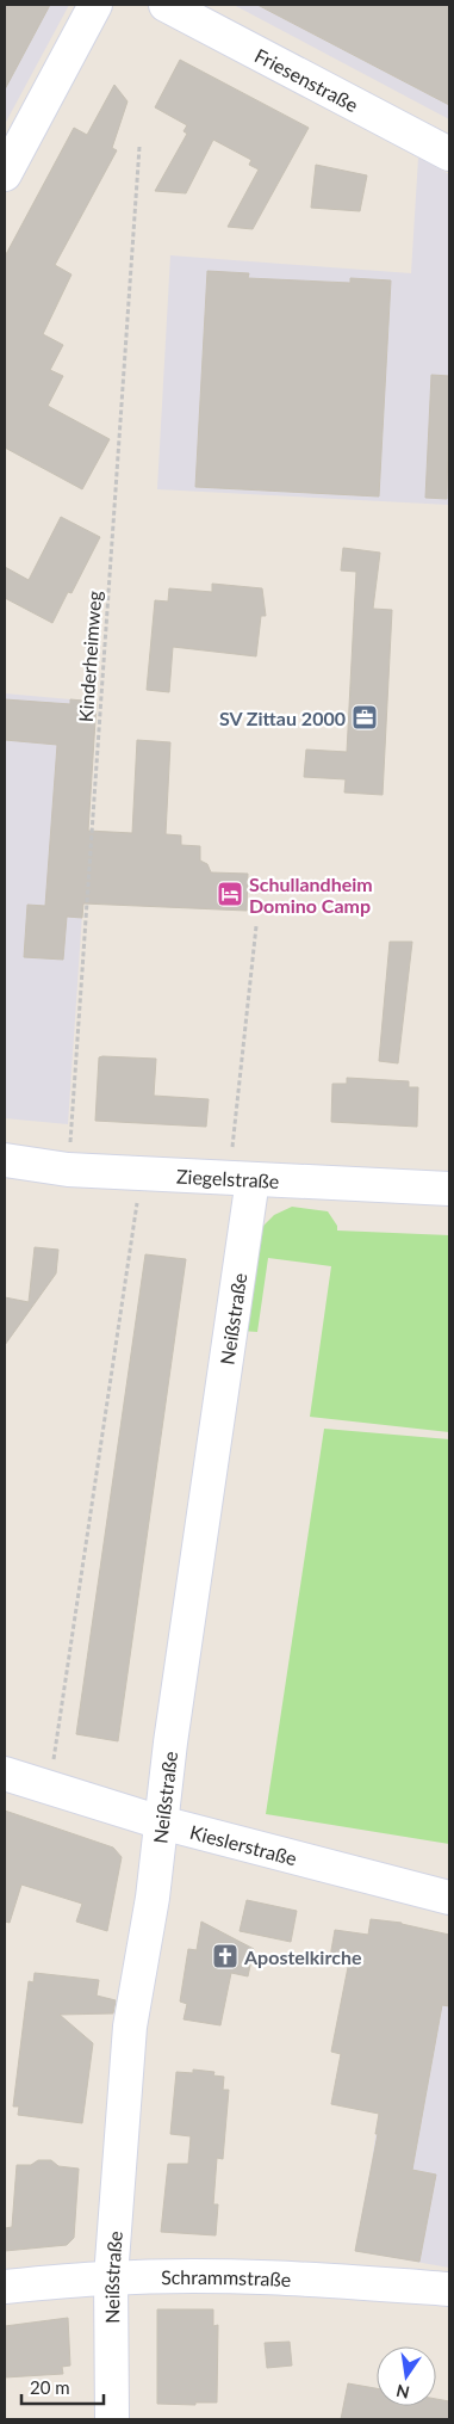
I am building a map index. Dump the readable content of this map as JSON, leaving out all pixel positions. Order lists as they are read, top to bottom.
{
  "streets": {
    "street": [
      "Friesenstraße",
      "Ziegelstraße",
      "Neißstraße",
      "Kieslerstraße",
      "Schrammstraße"
    ],
    "path": ["Kinderheimweg"]
  },
  "crossings": [
    ["Kinderheimweg", "Ziegelstraße"],
    ["Ziegelstraße", "Neißstraße"],
    ["Neißstraße", "Kieslerstraße"],
    ["Neißstraße", "Schrammstraße"]
  ],
  "places": {
    "office": ["SV Zittau 2000"],
    "hotel": ["Schullandheim Domino Camp"],
    "church": ["Apostelkirche"]
  },
  "scale_bar": "20 m",
  "north": "bottom"
}
